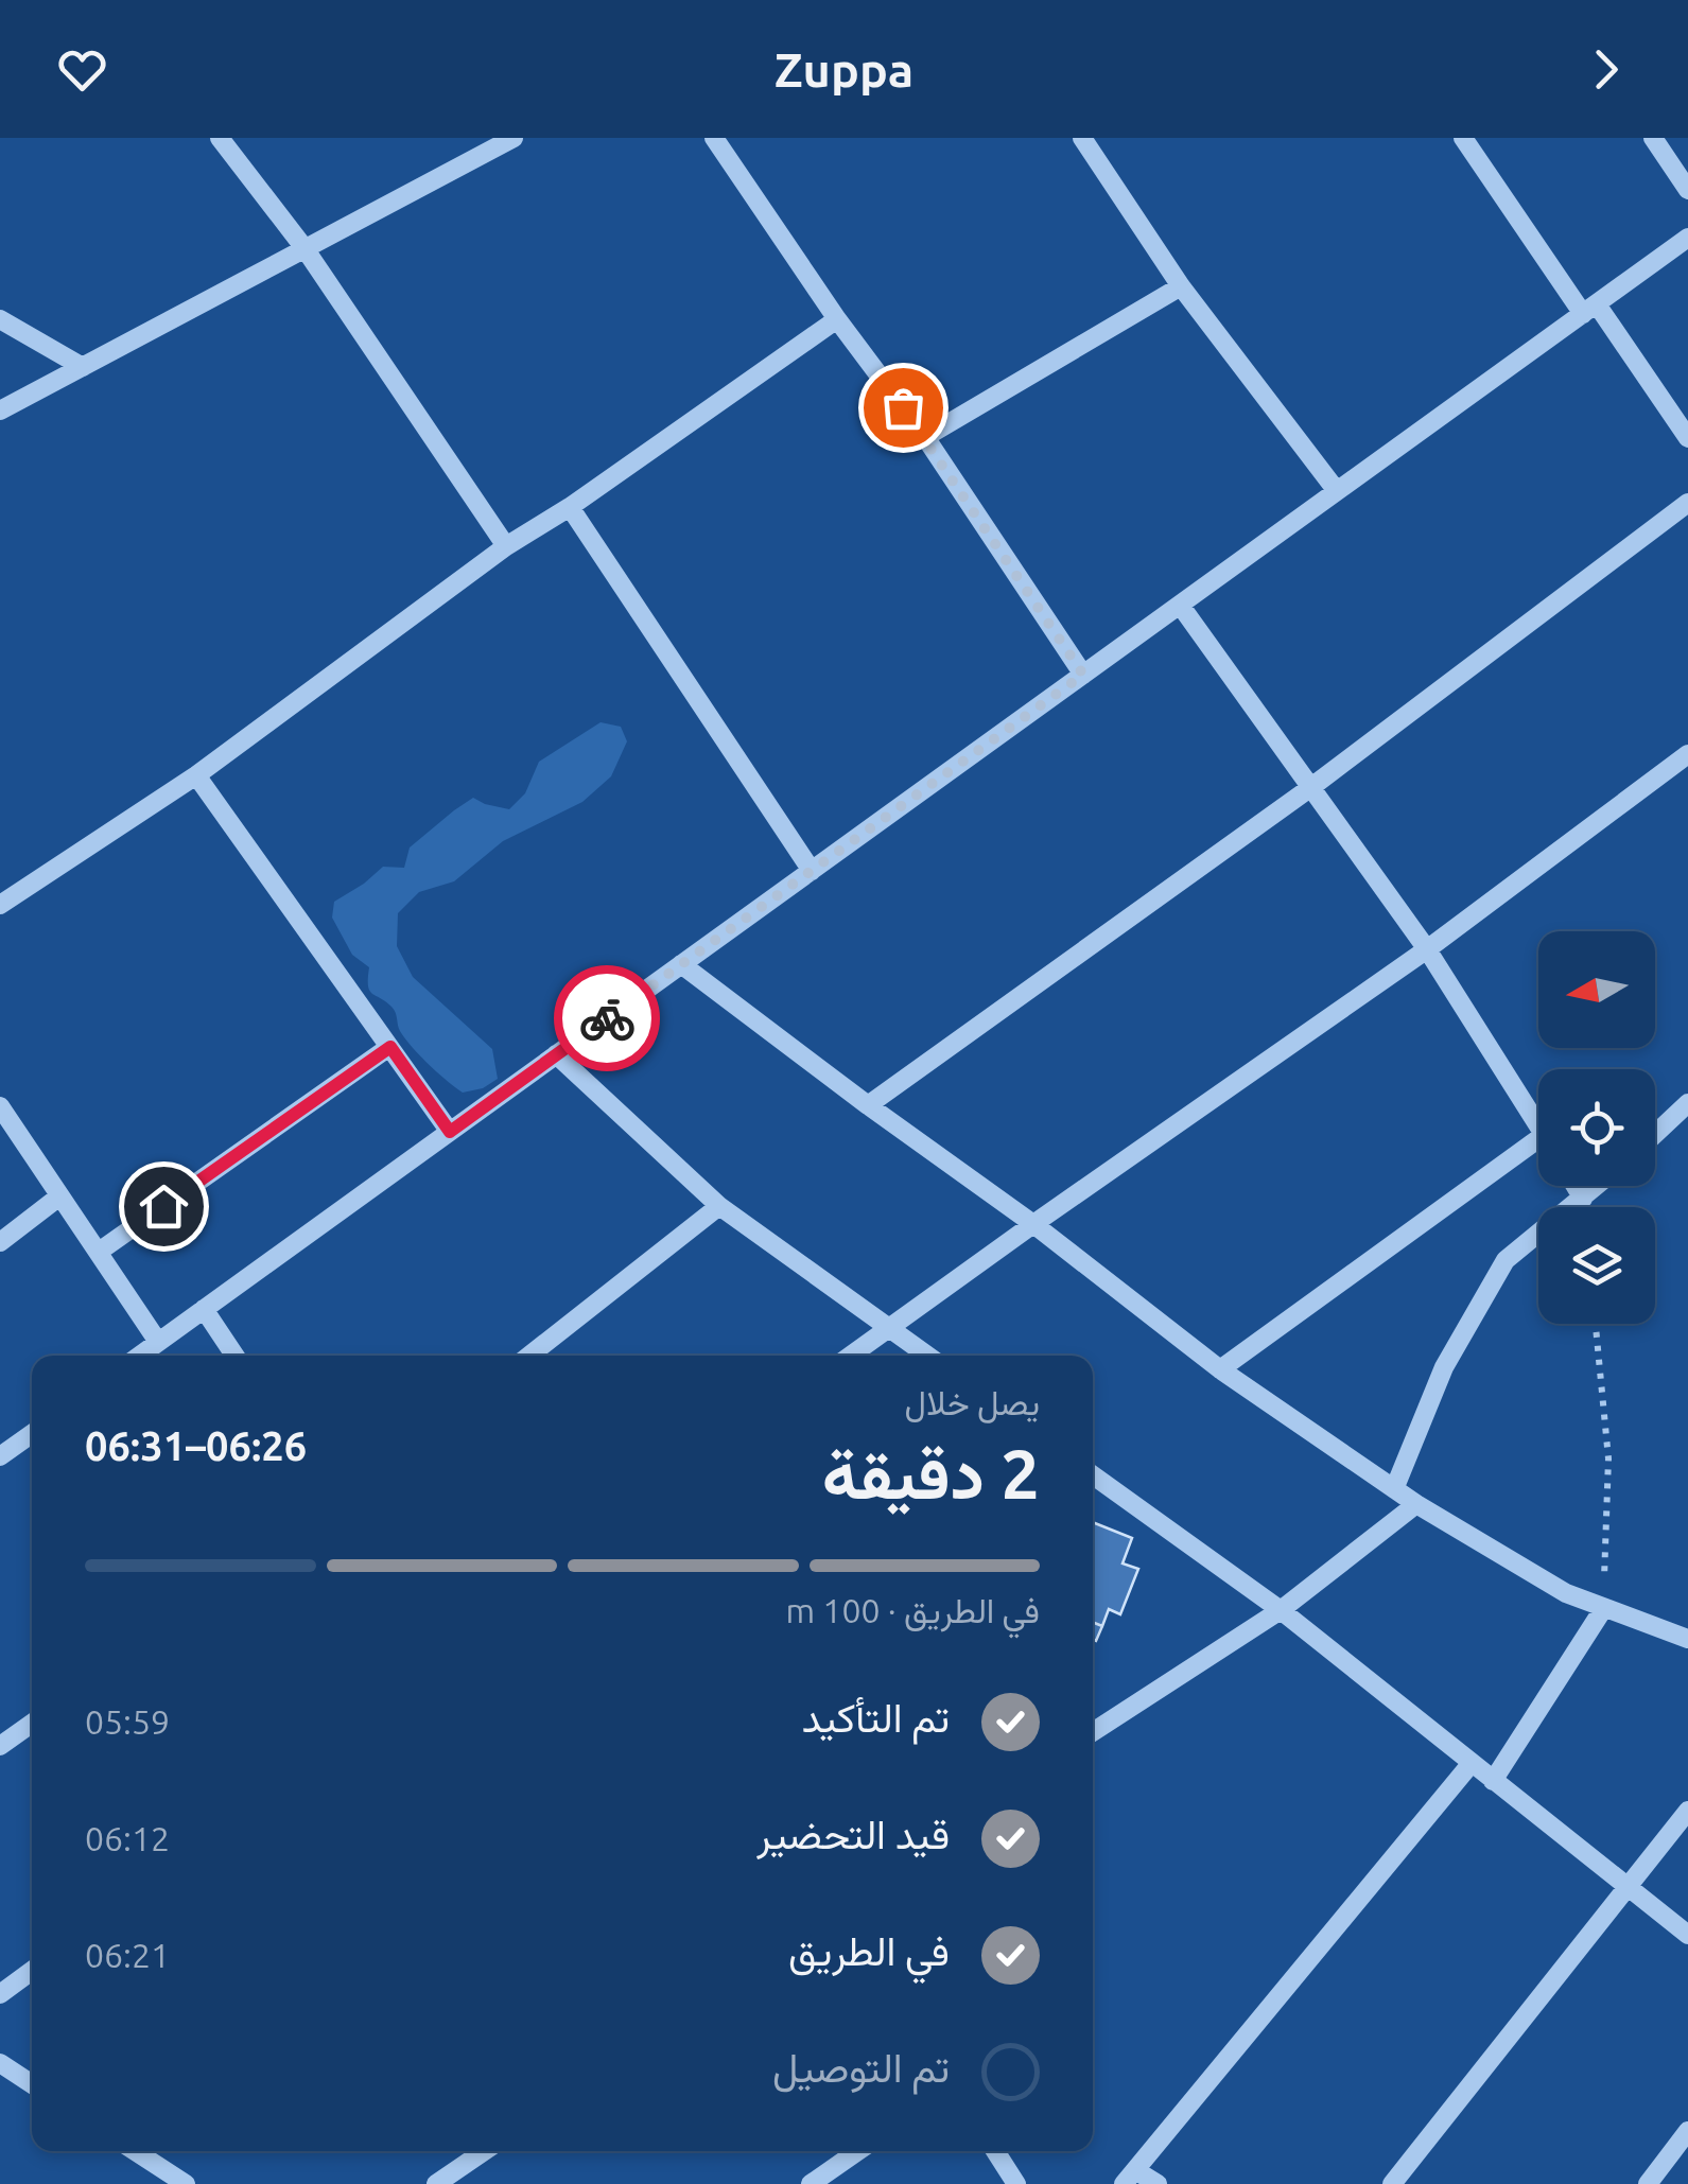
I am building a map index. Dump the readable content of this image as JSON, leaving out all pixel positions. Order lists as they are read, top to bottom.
{
  "north": "left",
  "page": {
    "header": "Zuppa",
    "heading": ["2 دقيقة", "يصل خلال", "06:26–06:31"],
    "bar": "في الطريق · 100 m",
    "list": [
      ["تم التأكيد", "05:59"],
      ["قيد التحضير", "06:12"],
      ["في الطريق", "06:21"],
      "تم التوصيل"
    ]
  }
}
